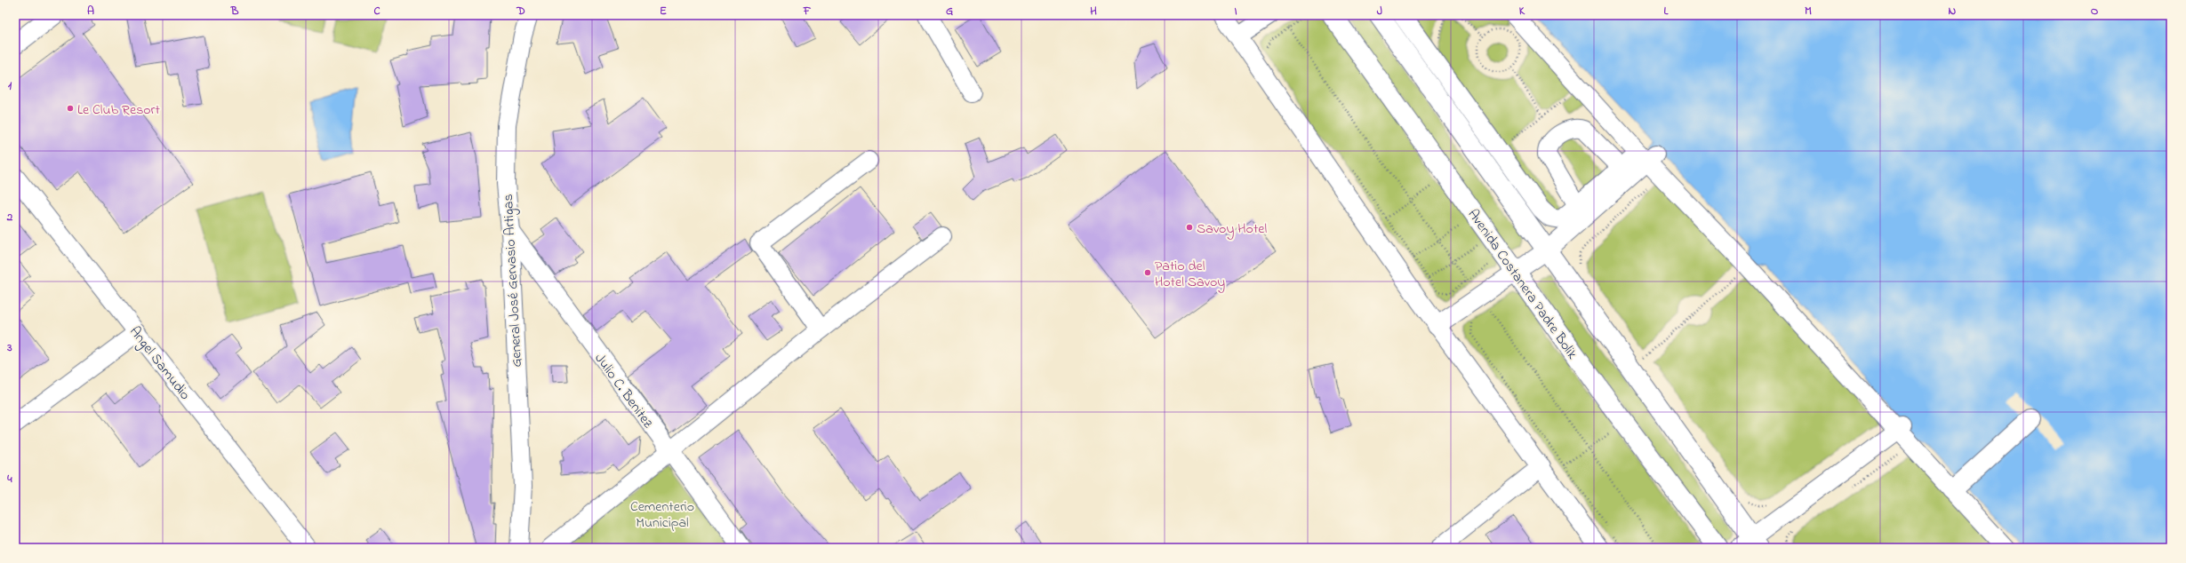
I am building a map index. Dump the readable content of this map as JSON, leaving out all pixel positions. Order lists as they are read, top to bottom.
{
  "streets": {
    "main road": ["Avenida Costanera Padre Bolik"],
    "street": ["General José Gervasio Artigas", "Angel Samudio", "Julio C. Benitez"]
  },
  "crossings": [
    ["General José Gervasio Artigas", "Julio C. Benitez"]
  ],
  "parks": ["Cementerio Municipal"],
  "places": ["Le Club Resort", "Savoy Hotel", "Patio del Hotel Savoy"],
  "grid": {
    "columns": [
      "A",
      "B",
      "C",
      "D",
      "E",
      "F",
      "G",
      "H",
      "I",
      "J",
      "K",
      "L",
      "M",
      "N",
      "O"
    ],
    "rows": [
      "1",
      "2",
      "3",
      "4"
    ]
  }
}
